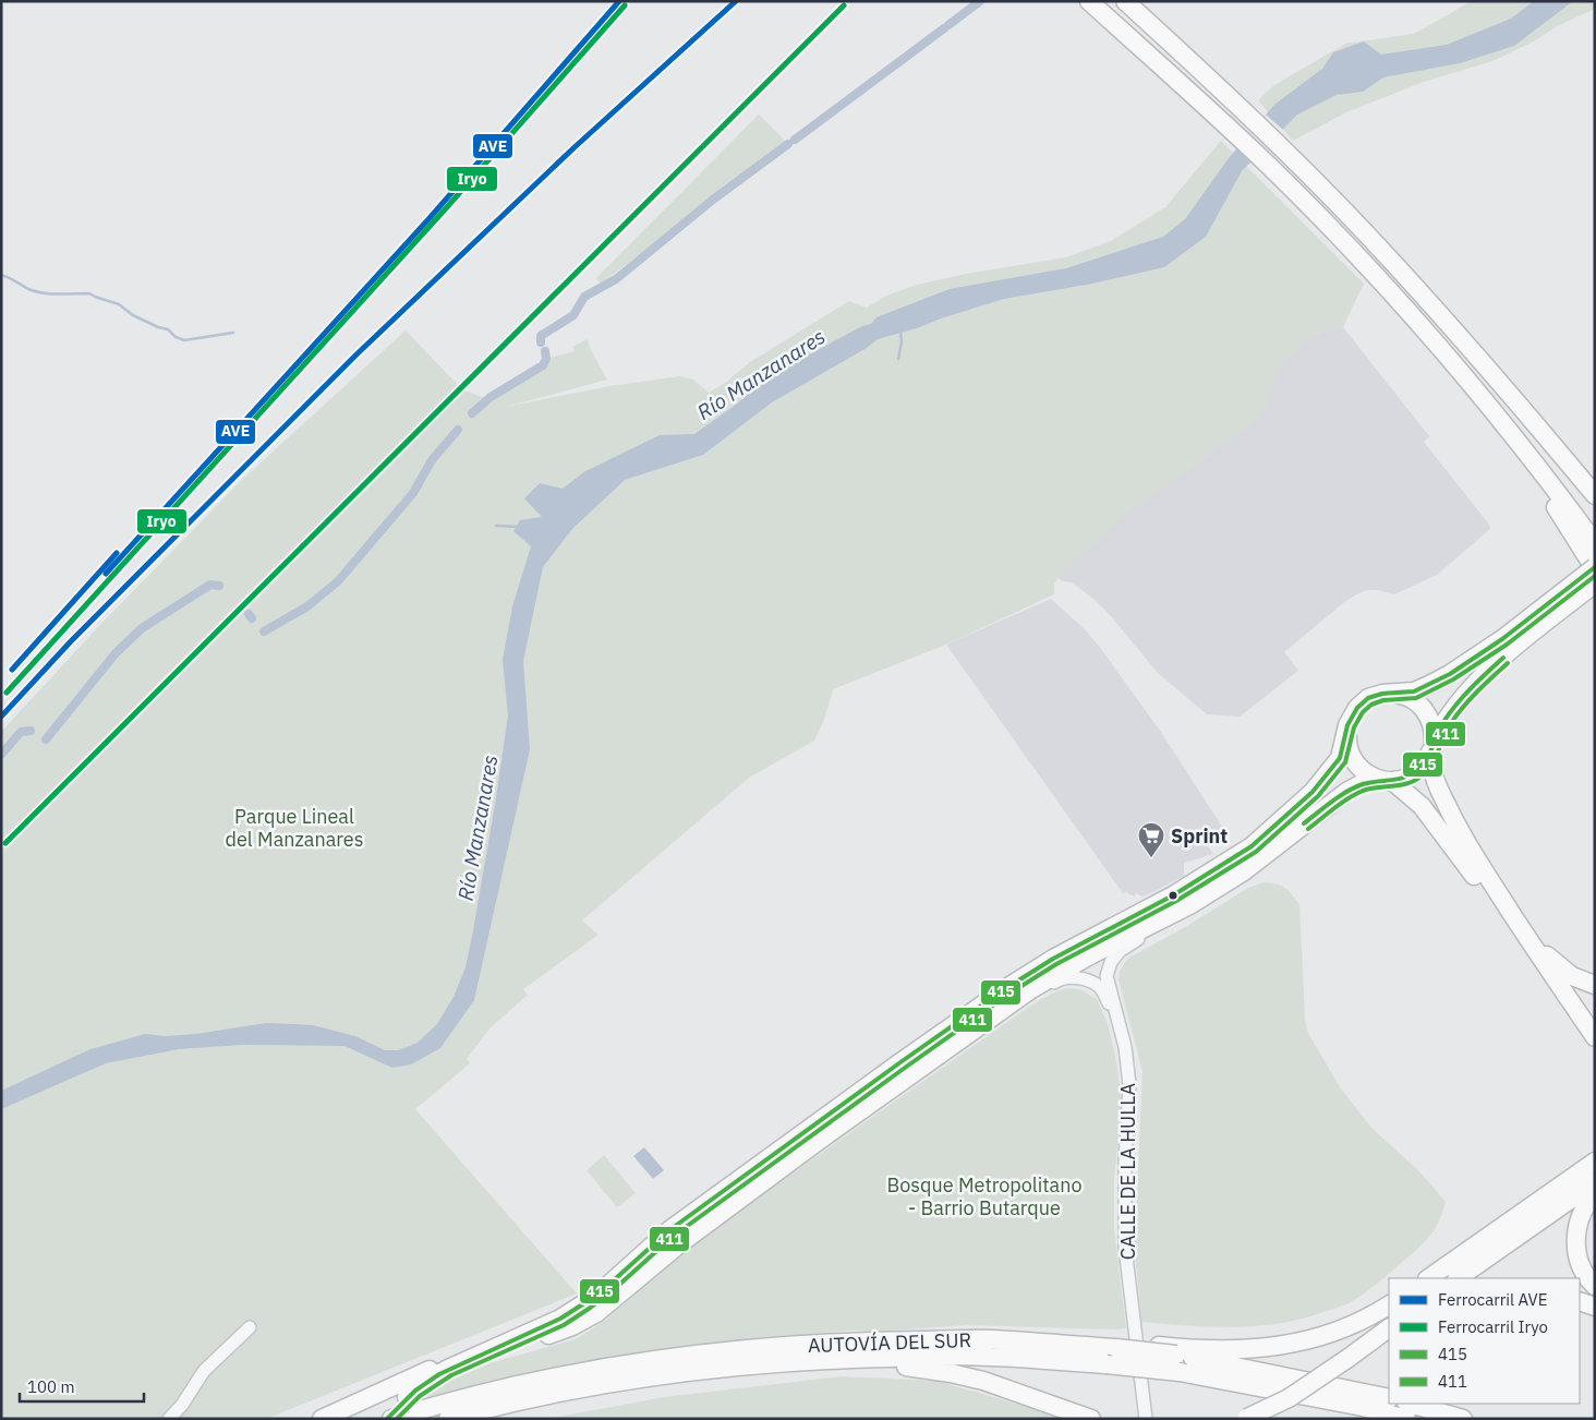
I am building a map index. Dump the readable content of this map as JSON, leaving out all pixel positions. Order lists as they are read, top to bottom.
{
  "streets": {
    "highway": ["AUTOVÍA DEL SUR"],
    "street": ["CALLE DE LA HULLA"]
  },
  "water": ["Río Manzanares"],
  "parks": ["Parque Lineal del Manzanares", "Bosque Metropolitano - Barrio Butarque"],
  "places": {
    "supermarket": ["Sprint"]
  },
  "lines": [
    "rail line AVE",
    "rail line Iryo",
    "transit line 415",
    "transit line 411"
  ],
  "legend": [
    "Ferrocarril AVE",
    "Ferrocarril Iryo",
    "415",
    "411"
  ],
  "scale_bar": "100 m"
}
